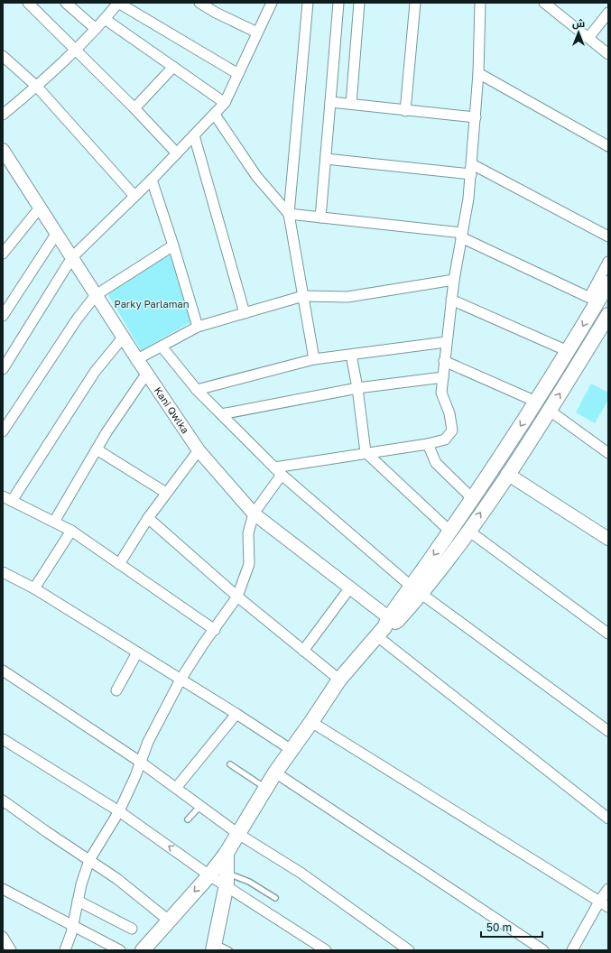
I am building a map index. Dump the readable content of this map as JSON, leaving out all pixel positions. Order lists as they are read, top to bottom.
{
  "streets": {
    "street": ["Kani Qwlka"]
  },
  "parks": ["Parky Parlaman"],
  "scale_bar": "50 m",
  "north": "top"
}
